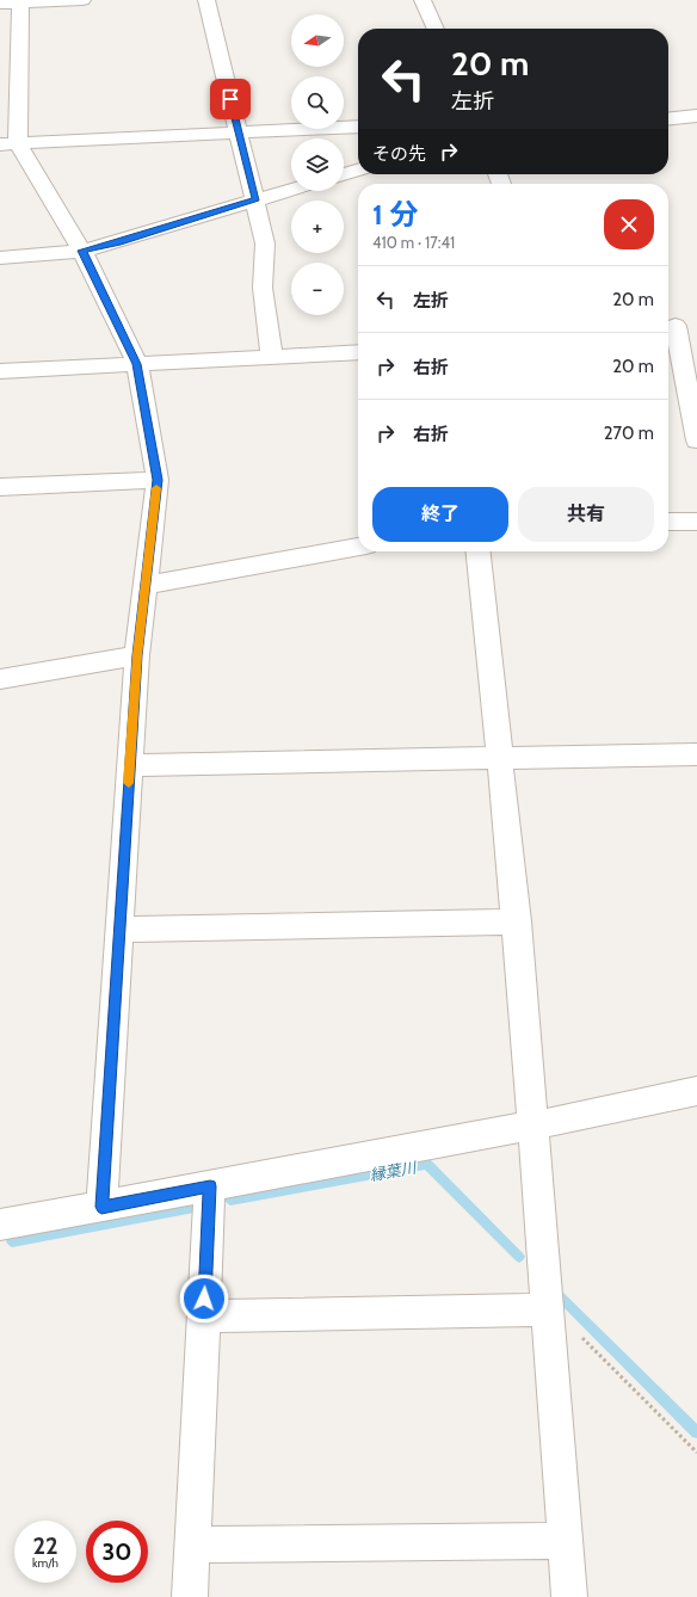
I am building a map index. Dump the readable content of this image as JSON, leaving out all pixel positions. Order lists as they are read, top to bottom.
{
  "water": ["縁葉川"],
  "north": "left",
  "page": {
    "map_buttons": ["+", "−"],
    "turn": ["20 m", "左折"],
    "then": "その先",
    "heading": ["1 分", "410 m · 17:41"],
    "list": [
      {
        "name": "左折",
        "value": "20 m"
      },
      {
        "name": "右折",
        "value": "20 m"
      },
      {
        "name": "右折",
        "value": "270 m"
      }
    ],
    "buttons": ["終了", "共有"],
    "speed": "22 km/h",
    "limit": "30"
  }
}
